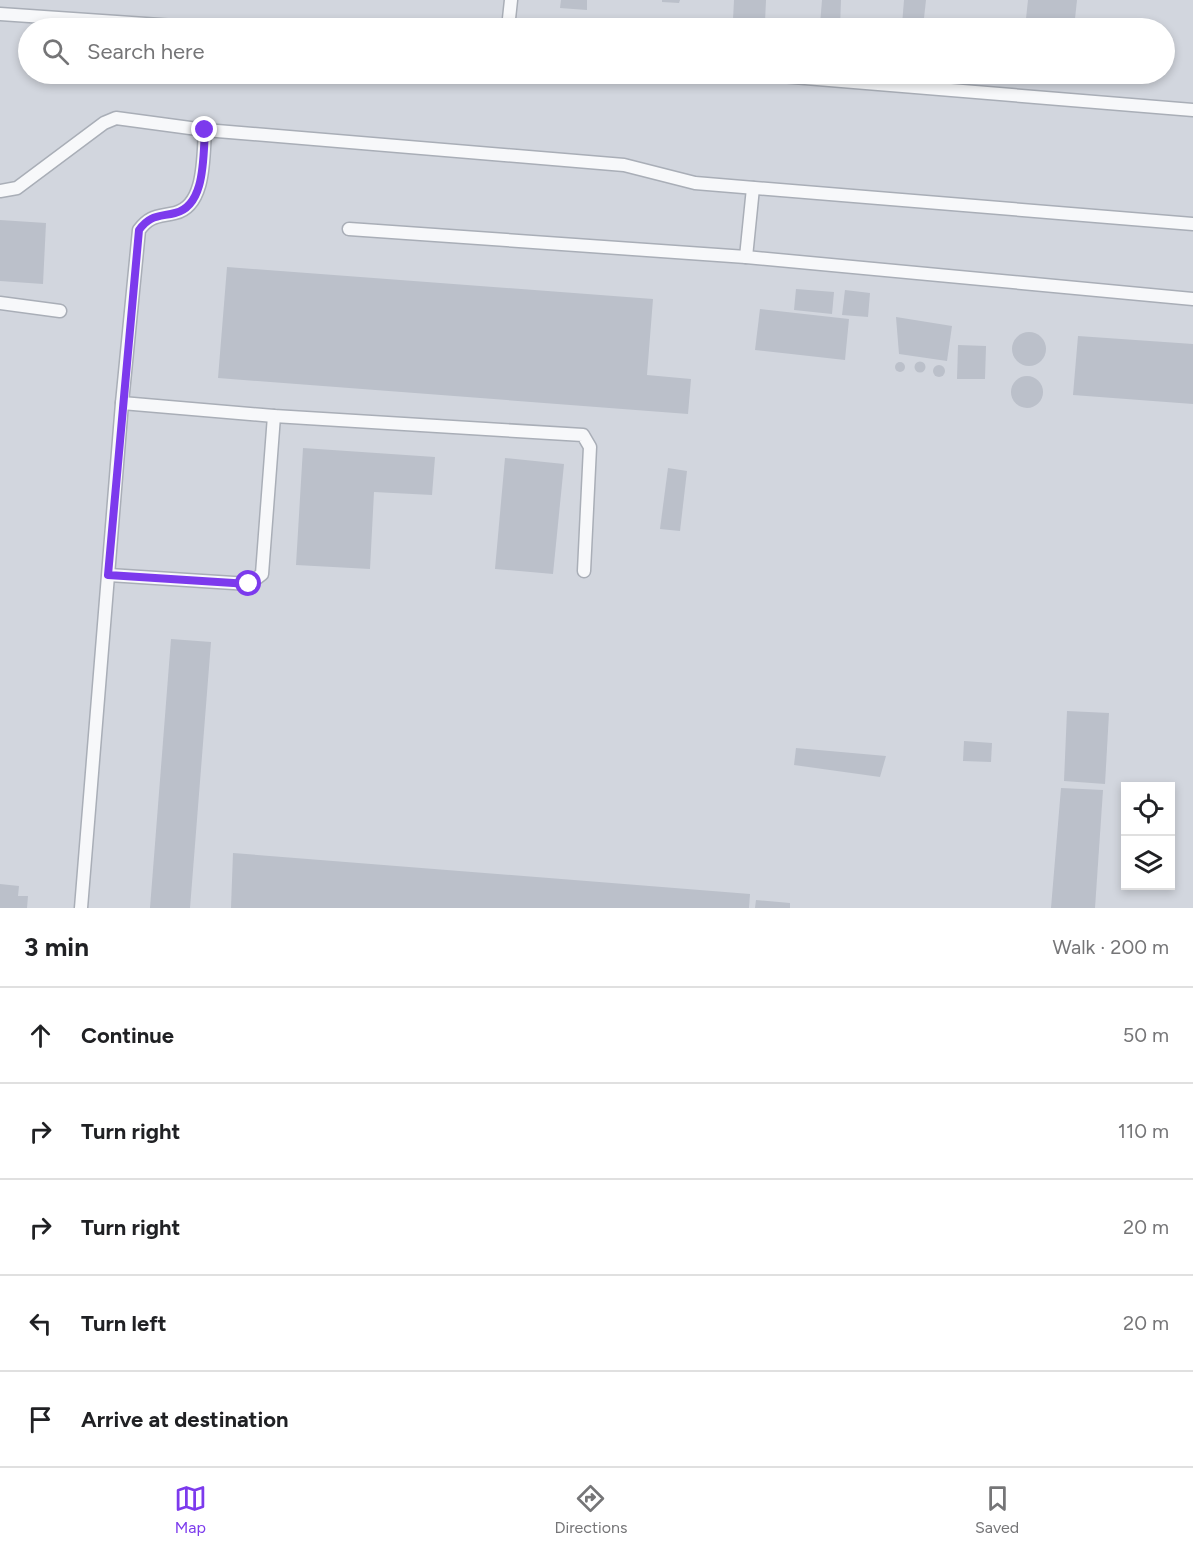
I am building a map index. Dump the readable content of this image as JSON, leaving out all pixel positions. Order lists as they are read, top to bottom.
{
  "page": {
    "search": "Search here",
    "heading": ["3 min", "Walk · 200 m"],
    "list": [
      ["Continue", "50 m"],
      ["Turn right", "110 m"],
      ["Turn right", "20 m"],
      ["Turn left", "20 m"],
      "Arrive at destination"
    ],
    "nav": ["Map", "Directions", "Saved"]
  }
}
